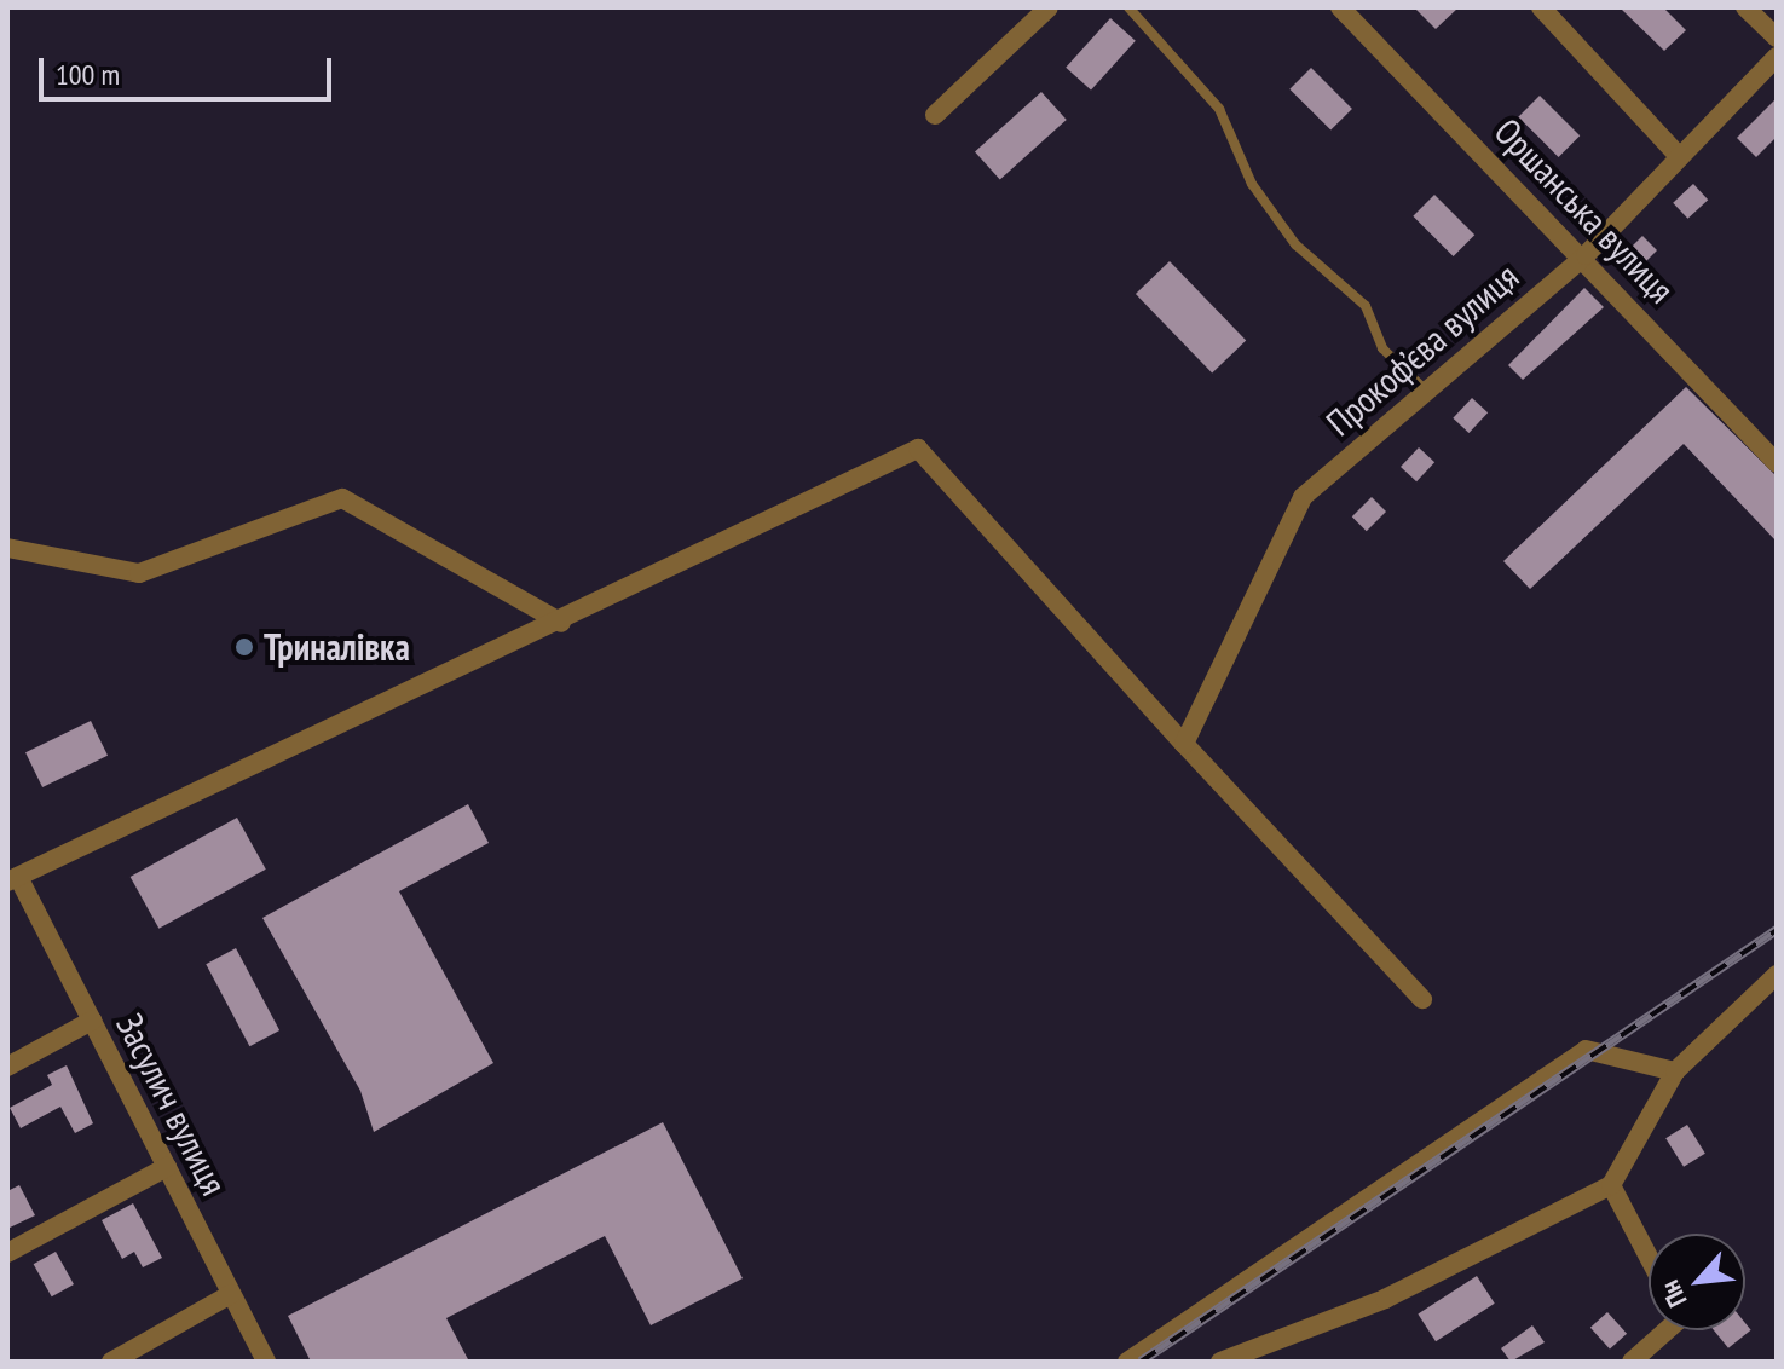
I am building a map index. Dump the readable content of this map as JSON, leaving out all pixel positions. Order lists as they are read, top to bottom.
{
  "streets": {
    "street": ["Оршанська вулиця", "Прокоф’єва вулиця", "Засулич вулиця"]
  },
  "crossings": [
    ["Оршанська вулиця", "Прокоф’єва вулиця"]
  ],
  "places": ["Триналівка"],
  "scale_bar": "100 m",
  "north": "bottom left"
}
